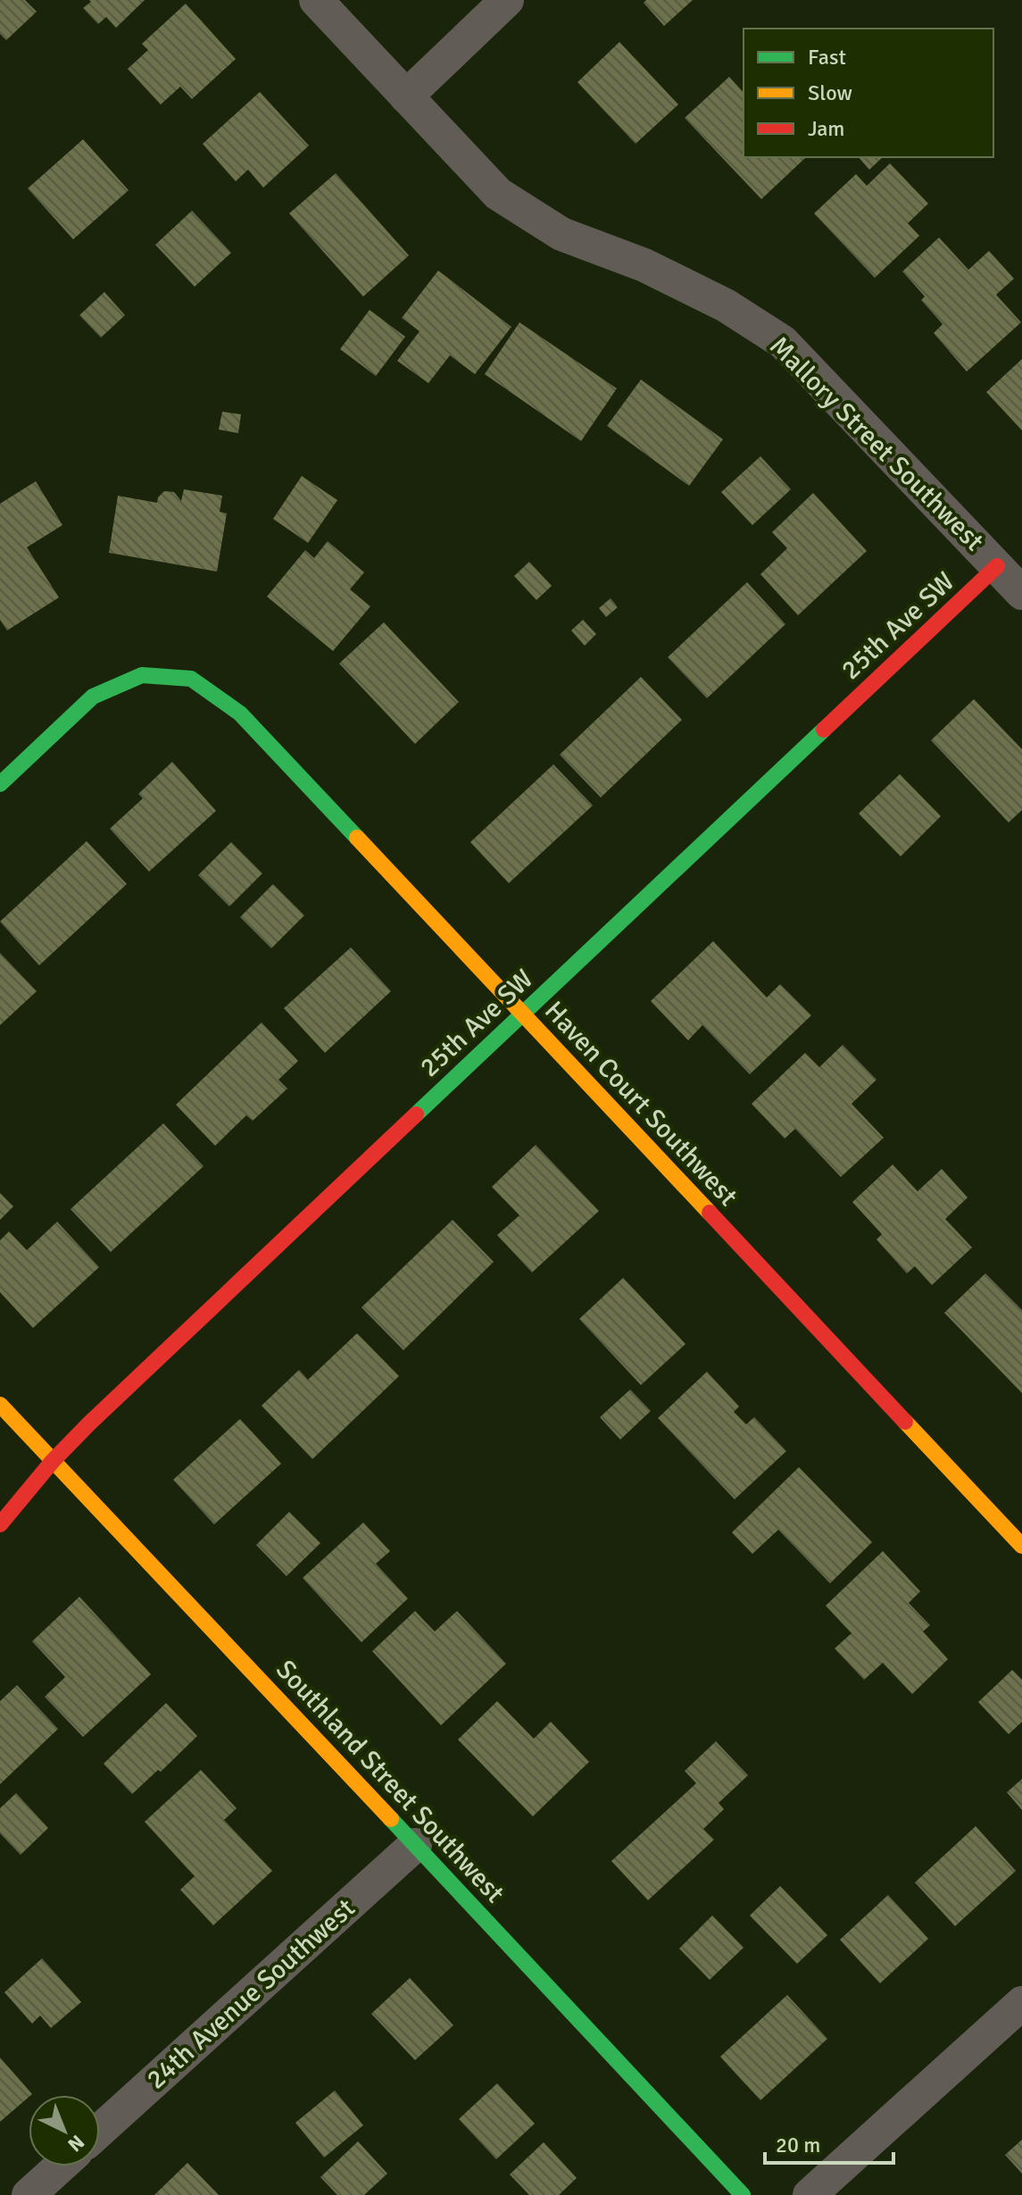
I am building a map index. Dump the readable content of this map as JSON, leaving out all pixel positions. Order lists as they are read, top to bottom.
{
  "streets": {
    "street": [
      "Mallory Street Southwest",
      "25th Ave SW",
      "Haven Court Southwest",
      "Southland Street Southwest",
      "24th Avenue Southwest"
    ]
  },
  "crossings": [
    ["Mallory Street Southwest", "25th Ave SW"],
    ["25th Ave SW", "Haven Court Southwest"],
    ["25th Ave SW", "Southland Street Southwest"],
    ["Southland Street Southwest", "24th Avenue Southwest"]
  ],
  "legend": ["Fast", "Slow", "Jam"],
  "scale_bar": "20 m",
  "north": "bottom right"
}
